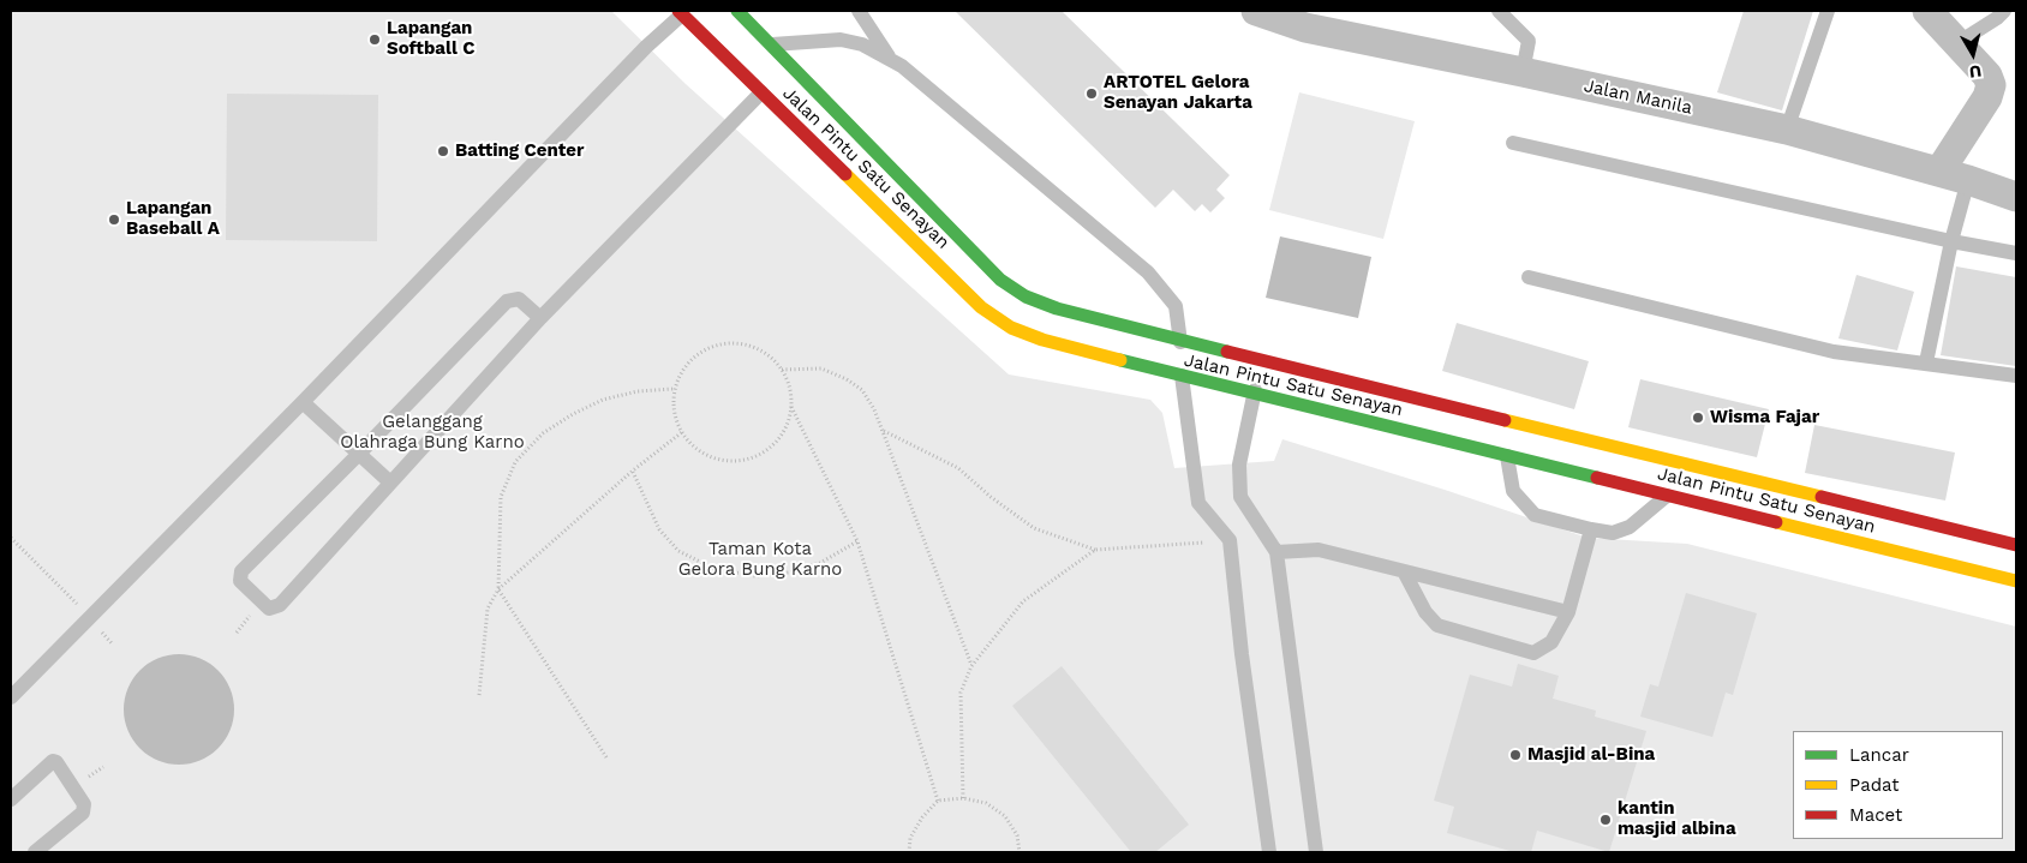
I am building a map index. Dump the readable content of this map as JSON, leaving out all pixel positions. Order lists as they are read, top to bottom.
{
  "streets": {
    "main road": ["Jalan Pintu Satu Senayan"],
    "street": ["Jalan Manila"]
  },
  "parks": ["Gelanggang Olahraga Bung Karno", "Taman Kota Gelora Bung Karno"],
  "places": [
    "Lapangan Softball C",
    "ARTOTEL Gelora Senayan Jakarta",
    "Batting Center",
    "Lapangan Baseball A",
    "Wisma Fajar",
    "Masjid al-Bina",
    "kantin masjid albina"
  ],
  "legend": ["Lancar", "Padat", "Macet"],
  "north": "bottom"
}
